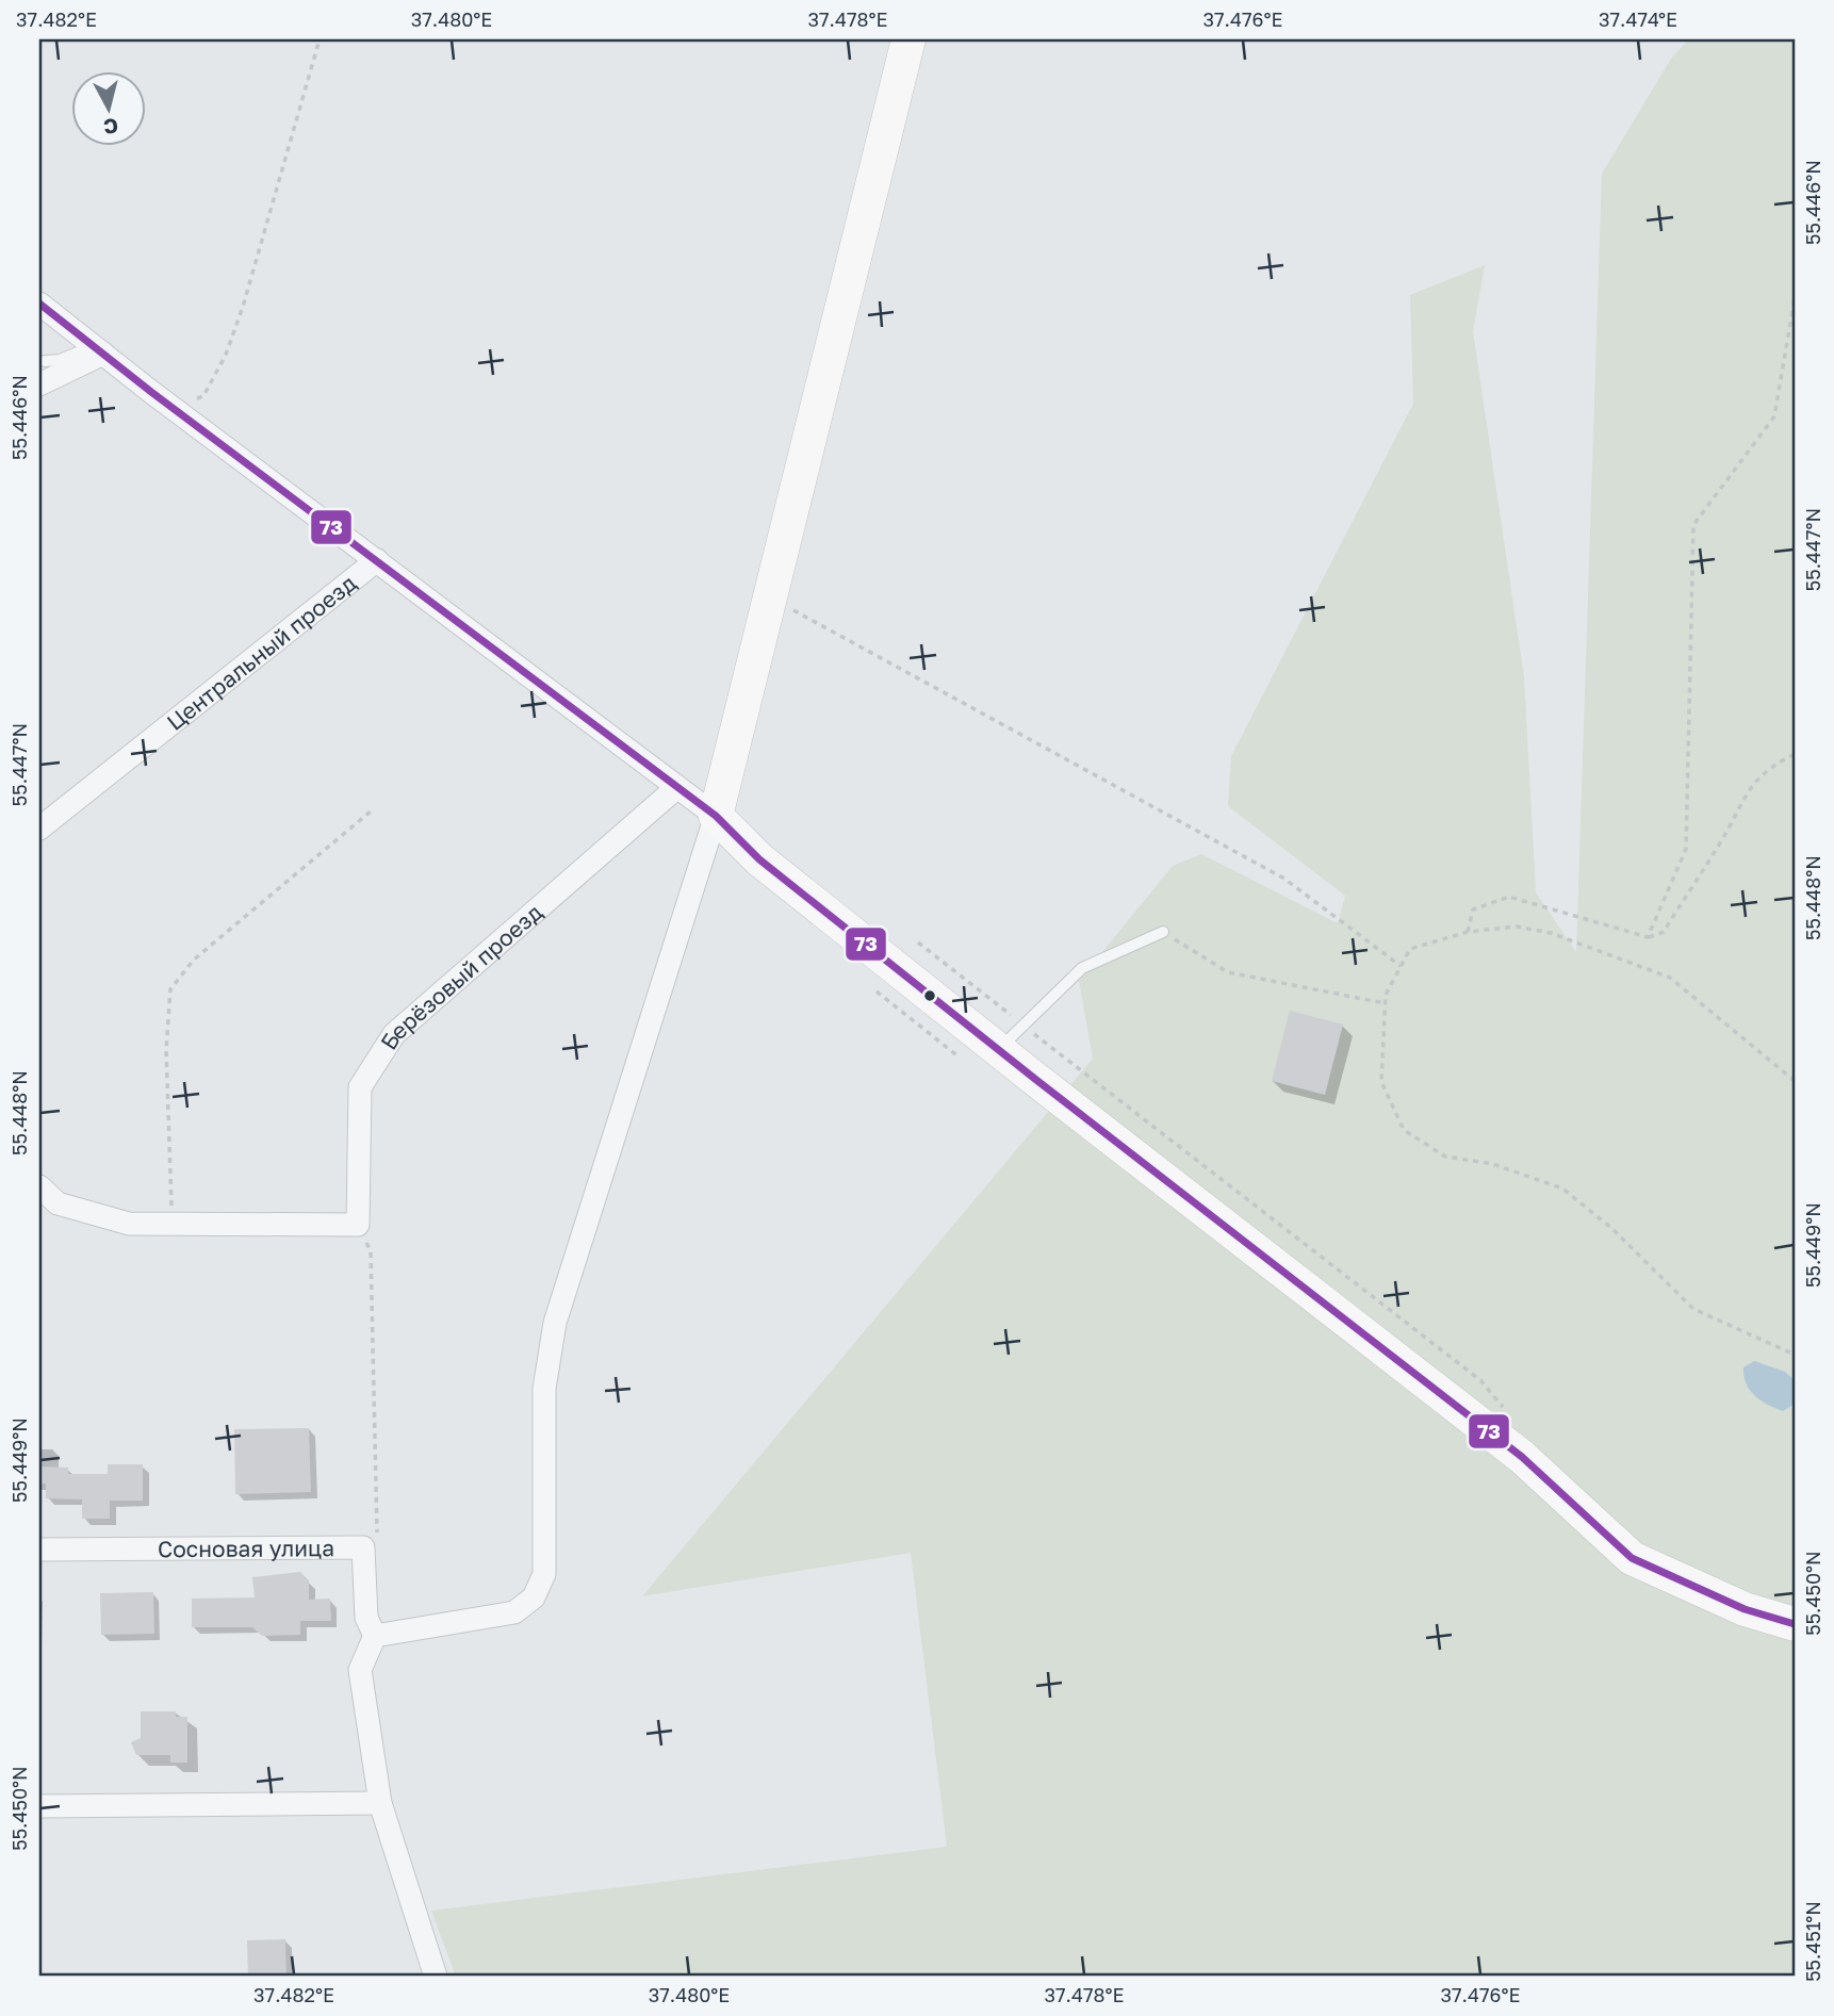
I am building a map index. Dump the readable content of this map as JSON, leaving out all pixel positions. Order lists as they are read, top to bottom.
{
  "streets": {
    "street": ["Центральный проезд", "Берёзовый проезд", "Сосновая улица"]
  },
  "lines": ["transit line 73"],
  "north": "bottom",
  "coordinates": [
    "37.482°E",
    "37.480°E",
    "37.478°E",
    "37.476°E",
    "37.474°E",
    "55.446°N",
    "55.447°N",
    "55.448°N",
    "55.449°N",
    "55.450°N",
    "55.451°N"
  ]
}
